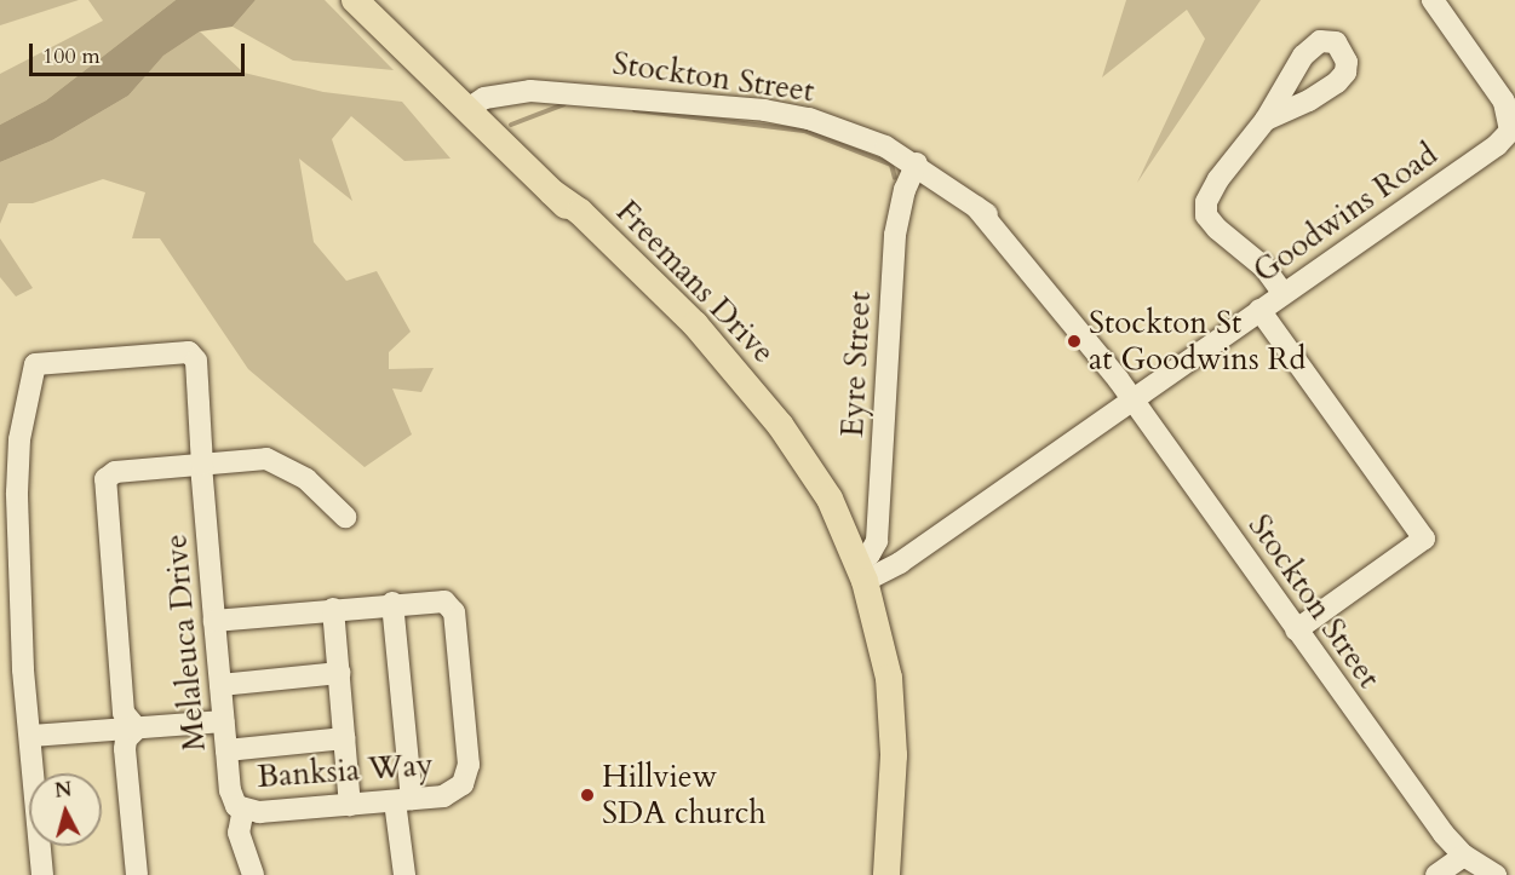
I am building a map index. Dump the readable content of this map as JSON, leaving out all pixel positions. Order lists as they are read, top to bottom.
{
  "streets": {
    "main road": ["Freemans Drive"],
    "street": [
      "Stockton Street",
      "Goodwins Road",
      "Eyre Street",
      "Melaleuca Drive",
      "Banksia Way"
    ]
  },
  "crossings": [
    ["Stockton Street", "Goodwins Road"],
    ["Stockton Street", "Freemans Drive"],
    ["Stockton Street", "Eyre Street"],
    ["Goodwins Road", "Freemans Drive"],
    ["Goodwins Road", "Eyre Street"],
    ["Freemans Drive", "Eyre Street"],
    ["Melaleuca Drive", "Banksia Way"]
  ],
  "places": ["Stockton St at Goodwins Rd", "Hillview SDA church"],
  "scale_bar": "100 m",
  "north": "top"
}
